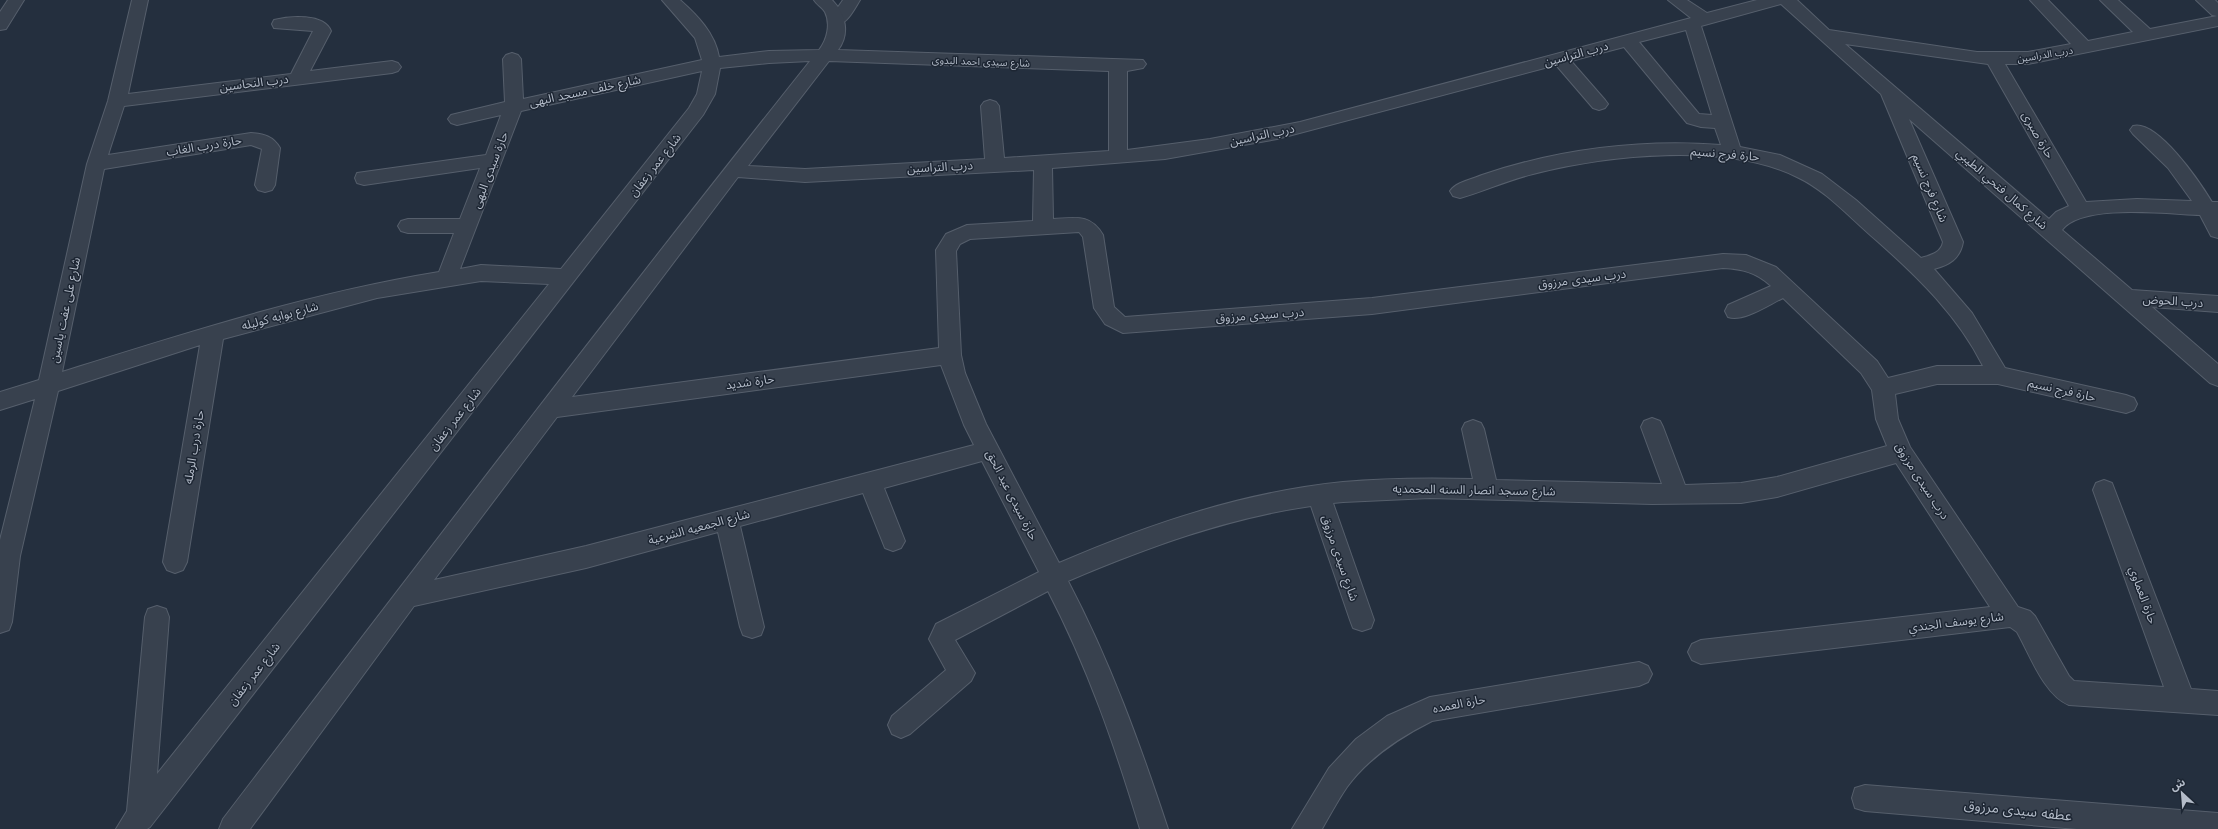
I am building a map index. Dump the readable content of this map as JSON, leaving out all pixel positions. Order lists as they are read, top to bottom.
{
  "streets": {
    "street": [
      "درب التراسين",
      "درب الدراسين",
      "شارع سيدى احمد البدوى",
      "درب النحاسين",
      "شارع خلف مسجد البهى",
      "حارة صبرى",
      "حارة درب الغاب",
      "حارة فرج نسيم",
      "شارع عمر زعفان",
      "حارة سيدى البهى",
      "شارع فرج نسيم",
      "شارع كمال فتحي الطيبي",
      "درب سيدى مرزوق",
      "درب الحوض",
      "شارع على عفت ياسين",
      "شارع بوابه كوليله",
      "حارة شديد",
      "حارة درب الرمله",
      "شارع مسجد انصار السنه المحمديه",
      "حارة سيدى عبد الحق",
      "شارع الجمعيه الشرعية",
      "شارع سيدى مرزوق",
      "حارة العماوي",
      "شارع يوسف الجندي",
      "حارة العمده",
      "عطفه سيدى مرزوق"
    ]
  },
  "crossings": [
    ["درب الدراسين", "حارة صبرى"],
    ["درب الدراسين", "شارع كمال فتحي الطيبي"],
    ["شارع سيدى احمد البدوى", "شارع خلف مسجد البهى"],
    ["شارع سيدى احمد البدوى", "شارع عمر زعفان"],
    ["درب النحاسين", "شارع على عفت ياسين"],
    ["شارع خلف مسجد البهى", "شارع عمر زعفان"],
    ["شارع خلف مسجد البهى", "حارة سيدى البهى"],
    ["حارة درب الغاب", "شارع على عفت ياسين"],
    ["حارة فرج نسيم", "شارع فرج نسيم"],
    ["حارة فرج نسيم", "درب سيدى مرزوق"],
    ["شارع عمر زعفان", "شارع بوابه كوليله"],
    ["حارة سيدى البهى", "شارع بوابه كوليله"],
    ["شارع فرج نسيم", "شارع كمال فتحي الطيبي"],
    ["شارع كمال فتحي الطيبي", "درب الحوض"],
    ["درب سيدى مرزوق", "شارع مسجد انصار السنه المحمديه"],
    ["درب سيدى مرزوق", "حارة سيدى عبد الحق"],
    ["درب سيدى مرزوق", "شارع يوسف الجندي"],
    ["شارع على عفت ياسين", "شارع بوابه كوليله"],
    ["شارع بوابه كوليله", "حارة درب الرمله"],
    ["حارة شديد", "حارة سيدى عبد الحق"],
    ["شارع مسجد انصار السنه المحمديه", "حارة سيدى عبد الحق"],
    ["شارع مسجد انصار السنه المحمديه", "شارع سيدى مرزوق"],
    ["حارة سيدى عبد الحق", "شارع الجمعيه الشرعية"],
    ["حارة العماوي", "شارع يوسف الجندي"]
  ],
  "north": "top left"
}
